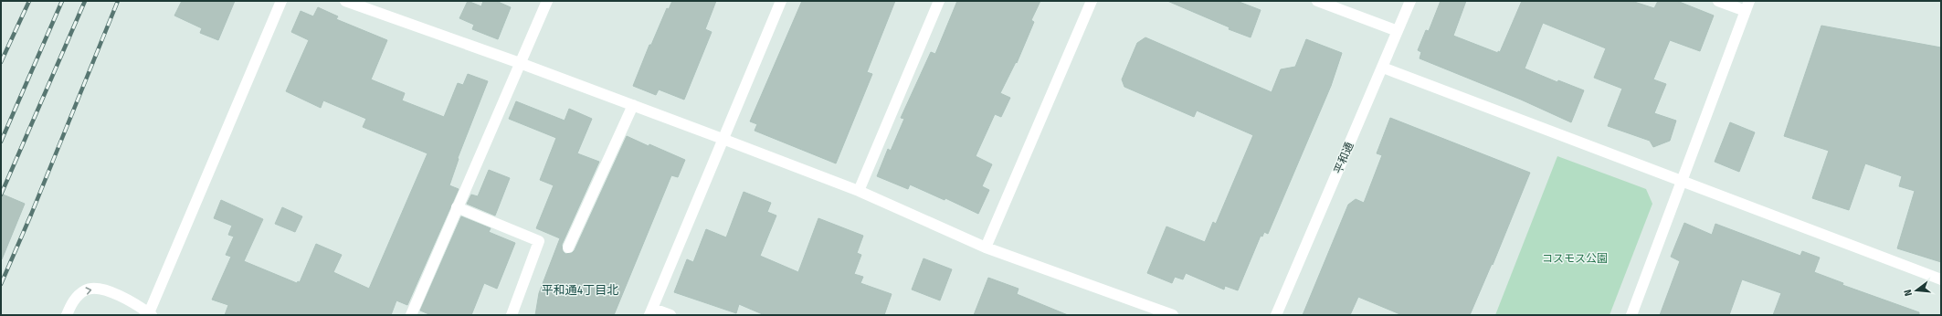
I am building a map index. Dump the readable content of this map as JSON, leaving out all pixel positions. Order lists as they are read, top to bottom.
{
  "streets": {
    "street": ["平和通"]
  },
  "districts": ["平和通4丁目北"],
  "parks": ["コスモス公園"],
  "north": "left"
}
